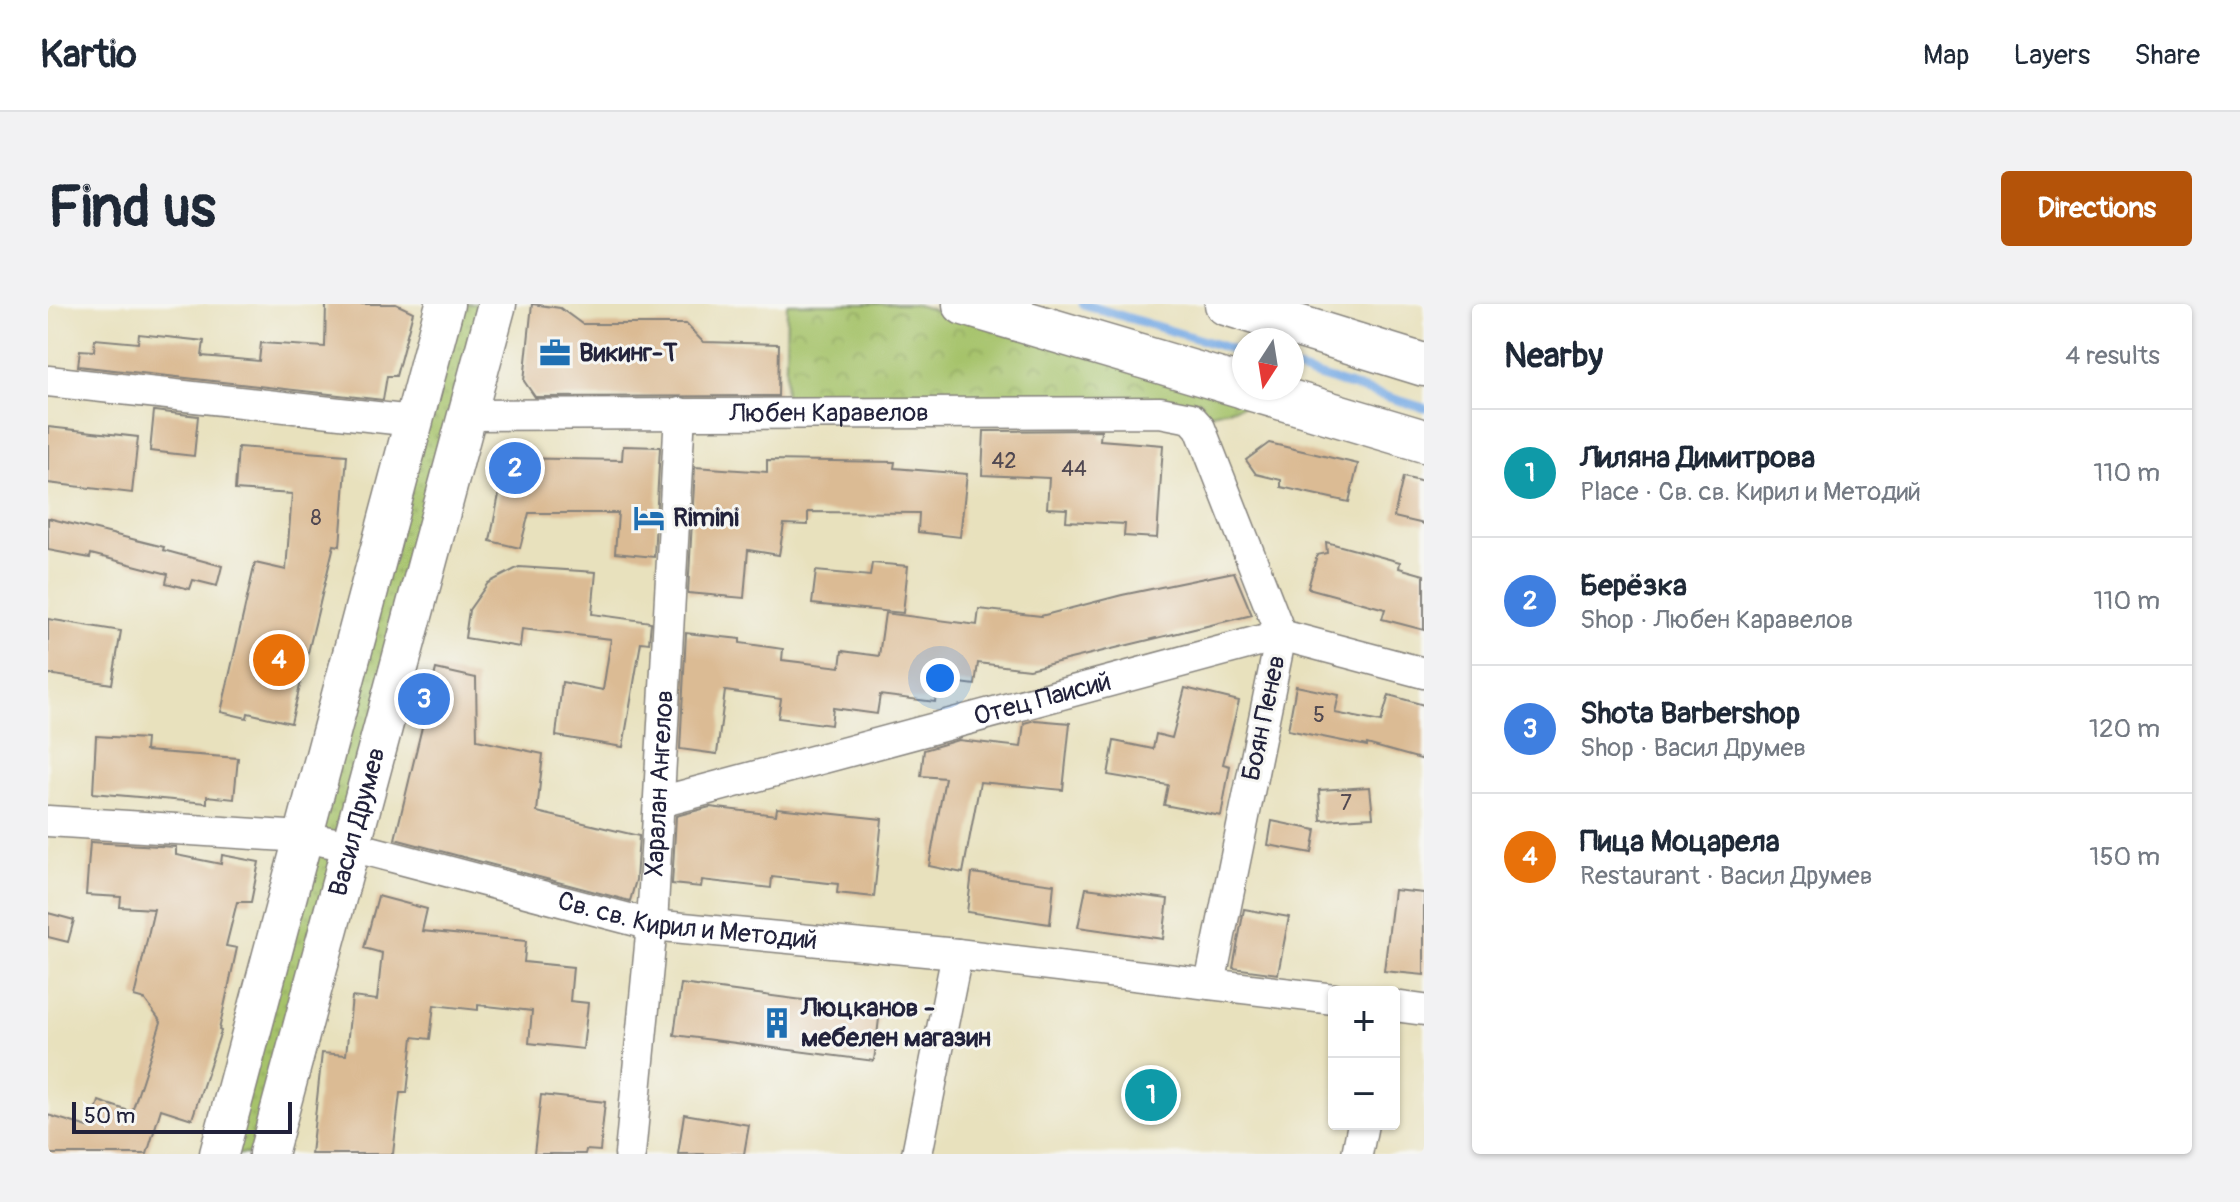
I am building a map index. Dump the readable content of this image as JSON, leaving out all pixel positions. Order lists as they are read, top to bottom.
{
  "streets": {
    "street": [
      "Любен Каравелов",
      "Отец Паисий",
      "Боян Пенев",
      "Харалан Ангелов",
      "Васил Друмев",
      "Св. св. Кирил и Методий"
    ]
  },
  "crossings": [
    ["Любен Каравелов", "Боян Пенев"],
    ["Любен Каравелов", "Харалан Ангелов"],
    ["Любен Каравелов", "Васил Друмев"],
    ["Отец Паисий", "Боян Пенев"],
    ["Отец Паисий", "Харалан Ангелов"],
    ["Боян Пенев", "Св. св. Кирил и Методий"],
    ["Харалан Ангелов", "Св. св. Кирил и Методий"],
    ["Васил Друмев", "Св. св. Кирил и Методий"]
  ],
  "places": {
    "office": ["Викинг-Т"],
    "hotel": ["Rimini"],
    "building": ["Люцканов - мебелен магазин"]
  },
  "house_numbers": [
    "42",
    "44",
    "8",
    "5",
    "7"
  ],
  "scale_bar": "50 m",
  "north": "bottom",
  "page": {
    "header": "Kartio",
    "nav": ["Map", "Layers", "Share"],
    "buttons": "Directions",
    "title": "Find us",
    "heading": ["Nearby", "4 results"],
    "list": [
      {
        "mark": "1",
        "name": "Лиляна Димитрова",
        "note": "Place · Св. св. Кирил и Методий",
        "value": "110 m"
      },
      {
        "mark": "2",
        "name": "Берёзка",
        "note": "Shop · Любен Каравелов",
        "value": "110 m"
      },
      {
        "mark": "3",
        "name": "Shota Barbershop",
        "note": "Shop · Васил Друмев",
        "value": "120 m"
      },
      {
        "mark": "4",
        "name": "Пица Моцарела",
        "note": "Restaurant · Васил Друмев",
        "value": "150 m"
      }
    ],
    "pins": [
      "2",
      "4",
      "3",
      "1"
    ],
    "map_buttons": ["+", "−"],
    "scale": "50 m"
  }
}
